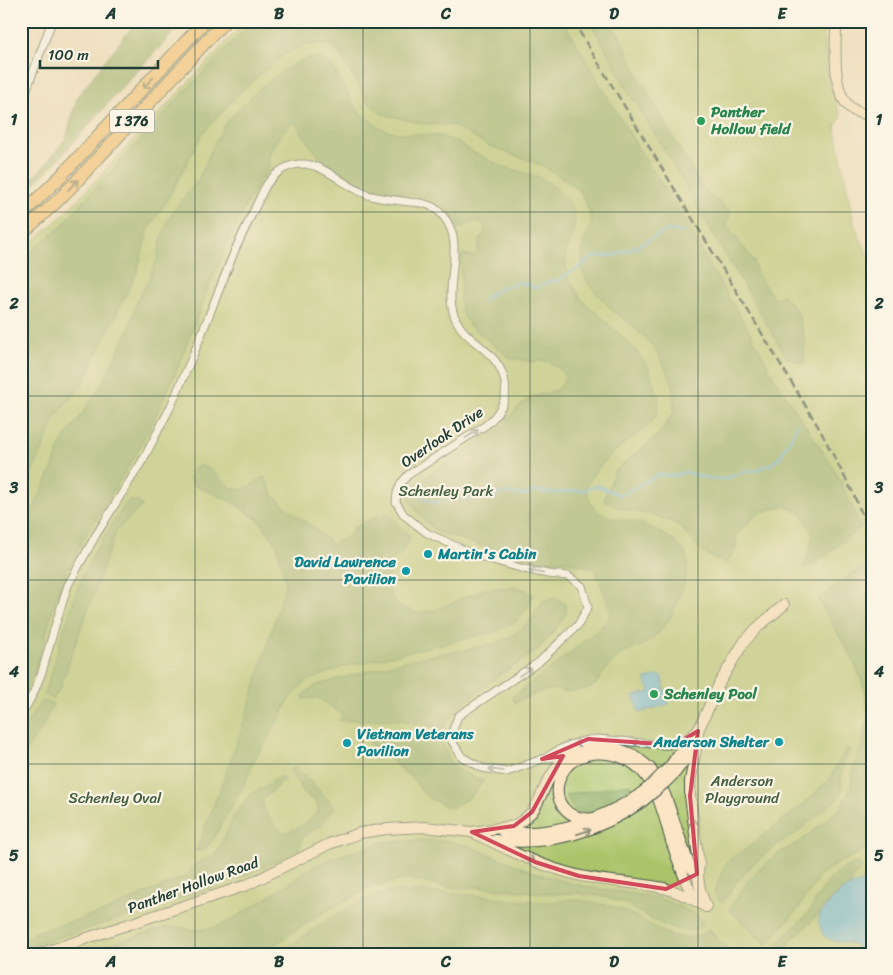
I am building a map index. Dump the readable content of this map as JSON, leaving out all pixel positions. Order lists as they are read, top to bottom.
{
  "streets": {
    "highway": ["I 376"],
    "main road": ["Panther Hollow Road"],
    "street": ["Overlook Drive"]
  },
  "parks": ["Schenley Park", "Anderson Playground", "Schenley Oval"],
  "places": [
    "Panther Hollow field",
    "Martin's Cabin",
    "David Lawrence Pavilion",
    "Schenley Pool",
    "Anderson Shelter",
    "Vietnam Veterans Pavilion"
  ],
  "scale_bar": "100 m",
  "grid": {
    "columns": [
      "A",
      "B",
      "C",
      "D",
      "E"
    ],
    "rows": [
      "1",
      "2",
      "3",
      "4",
      "5"
    ]
  }
}
